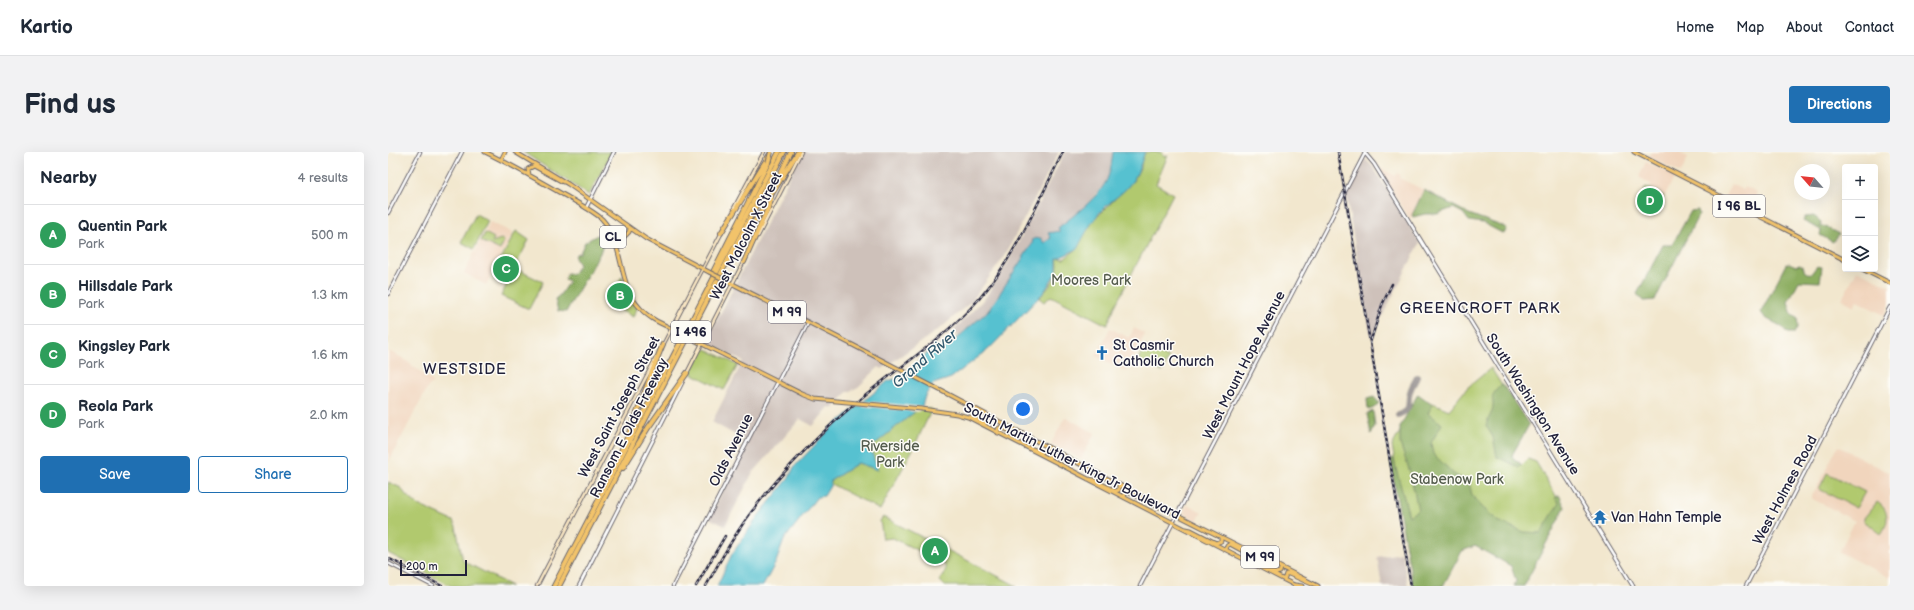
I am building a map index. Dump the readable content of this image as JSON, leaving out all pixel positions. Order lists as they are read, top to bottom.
{
  "streets": {
    "highway": ["I 496", "Ransom E Olds Freeway"],
    "main road": [
      "I 96 BL",
      "West Malcolm X Street",
      "CL",
      "M 99",
      "West Saint Joseph Street",
      "South Martin Luther King Jr Boulevard"
    ],
    "street": [
      "West Mount Hope Avenue",
      "South Washington Avenue",
      "Olds Avenue",
      "West Holmes Road"
    ]
  },
  "crossings": [
    ["West Malcolm X Street", "M 99"],
    ["West Malcolm X Street", "South Martin Luther King Jr Boulevard"],
    ["CL", "M 99"],
    ["CL", "West Saint Joseph Street"],
    ["CL", "South Martin Luther King Jr Boulevard"],
    ["M 99", "West Saint Joseph Street"],
    ["M 99", "Olds Avenue"],
    ["M 99", "South Martin Luther King Jr Boulevard"],
    ["West Mount Hope Avenue", "South Washington Avenue"],
    ["West Mount Hope Avenue", "South Martin Luther King Jr Boulevard"],
    ["West Saint Joseph Street", "South Martin Luther King Jr Boulevard"],
    ["Olds Avenue", "South Martin Luther King Jr Boulevard"]
  ],
  "districts": ["GREENCROFT PARK", "WESTSIDE"],
  "water": ["Grand River"],
  "parks": ["Moores Park", "Riverside Park", "Stabenow Park"],
  "places": {
    "church": ["St Casmir Catholic Church"],
    "temple": ["Van Hahn Temple"]
  },
  "scale_bar": "200 m",
  "north": "top left",
  "page": {
    "header": "Kartio",
    "nav": [
      "Home",
      "Map",
      "About",
      "Contact"
    ],
    "buttons": [
      "Directions",
      ["Save", "Share"]
    ],
    "title": "Find us",
    "heading": ["Nearby", "4 results"],
    "map_buttons": ["+", "−"],
    "pins": [
      "D",
      "C",
      "B",
      "A"
    ],
    "list": [
      {
        "mark": "A",
        "name": "Quentin Park",
        "note": "Park",
        "value": "500 m"
      },
      {
        "mark": "B",
        "name": "Hillsdale Park",
        "note": "Park",
        "value": "1.3 km"
      },
      {
        "mark": "C",
        "name": "Kingsley Park",
        "note": "Park",
        "value": "1.6 km"
      },
      {
        "mark": "D",
        "name": "Reola Park",
        "note": "Park",
        "value": "2.0 km"
      }
    ],
    "scale": "200 m"
  }
}
